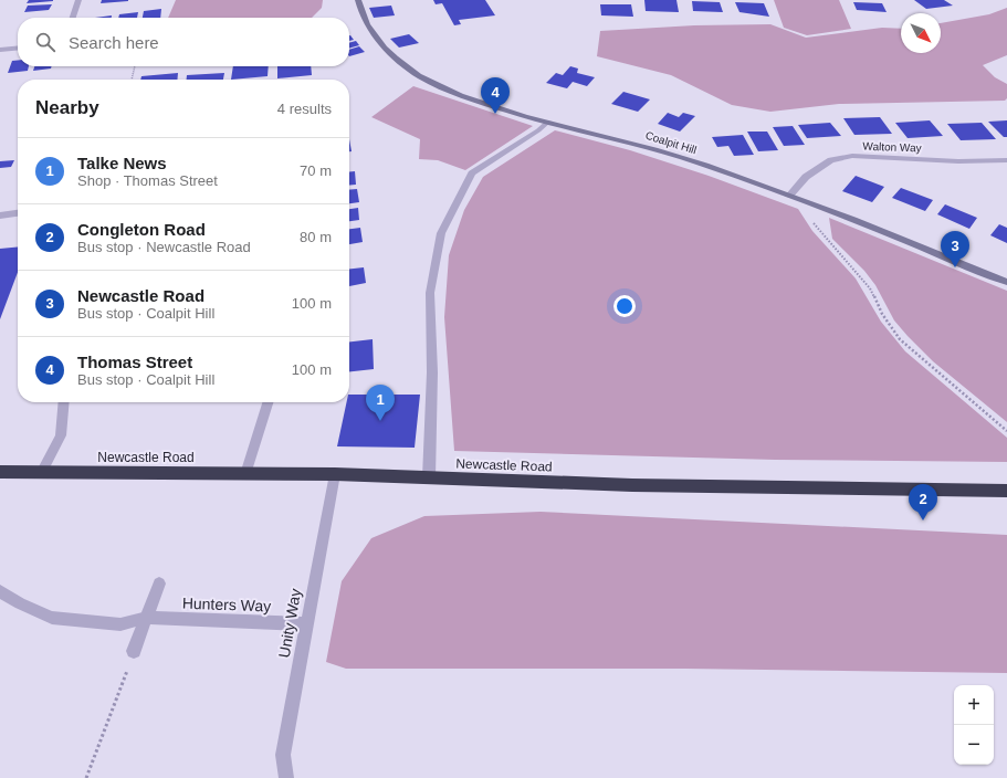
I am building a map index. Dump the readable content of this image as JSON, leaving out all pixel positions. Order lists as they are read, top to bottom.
{
  "streets": {
    "highway": ["Newcastle Road"],
    "street": [
      "Coalpit Hill",
      "Walton Way",
      "Hunters Way",
      "Unity Way"
    ]
  },
  "crossings": [
    ["Coalpit Hill", "Walton Way"],
    ["Newcastle Road", "Unity Way"],
    ["Hunters Way", "Unity Way"]
  ],
  "north": "bottom right",
  "page": {
    "search": "Search here",
    "pins": [
      "4",
      "3",
      "1",
      "2"
    ],
    "heading": ["Nearby", "4 results"],
    "list": [
      {
        "mark": "1",
        "name": "Talke News",
        "note": "Shop · Thomas Street",
        "value": "70 m"
      },
      {
        "mark": "2",
        "name": "Congleton Road",
        "note": "Bus stop · Newcastle Road",
        "value": "80 m"
      },
      {
        "mark": "3",
        "name": "Newcastle Road",
        "note": "Bus stop · Coalpit Hill",
        "value": "100 m"
      },
      {
        "mark": "4",
        "name": "Thomas Street",
        "note": "Bus stop · Coalpit Hill",
        "value": "100 m"
      }
    ],
    "map_buttons": ["+", "−"]
  }
}
